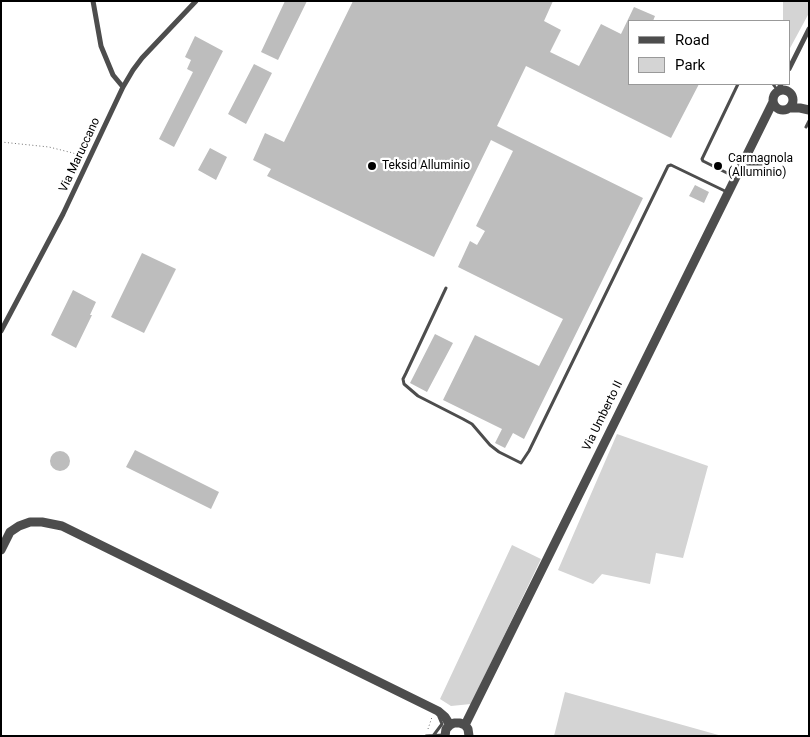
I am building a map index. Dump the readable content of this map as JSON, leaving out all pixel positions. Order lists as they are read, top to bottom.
{
  "streets": {
    "street": ["Via Maruccano", "Via Umberto II"]
  },
  "places": ["Teksid Alluminio", "Carmagnola (Alluminio)"],
  "legend": ["Road", "Park"]
}
